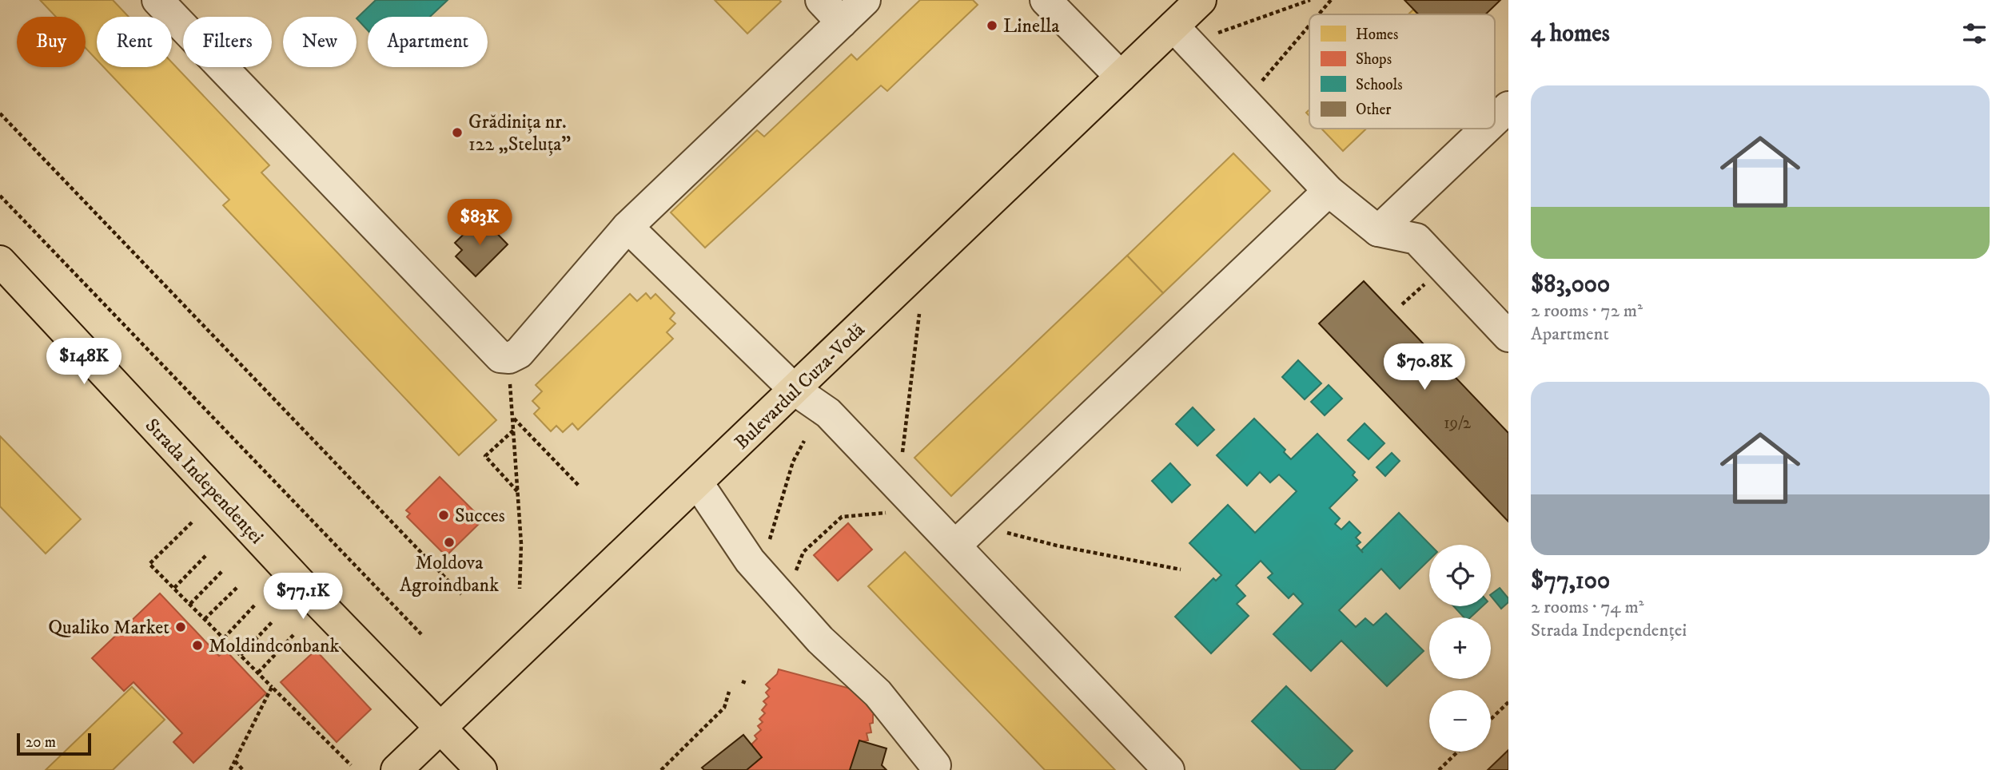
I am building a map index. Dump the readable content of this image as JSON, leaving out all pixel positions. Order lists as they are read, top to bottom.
{
  "streets": {
    "main road": ["Bulevardul Cuza-Vodă", "Strada Independenței"]
  },
  "crossings": [
    ["Bulevardul Cuza-Vodă", "Strada Independenței"]
  ],
  "places": [
    "Linella",
    "Grădinița nr. 122 „Steluța”",
    "Succes",
    "Moldova Agroindbank",
    "Qualiko Market",
    "Moldindconbank"
  ],
  "house_numbers": ["19/2"],
  "legend": [
    "Homes",
    "Shops",
    "Schools",
    "Other"
  ],
  "scale_bar": "20 m",
  "page": {
    "heading": "4 homes",
    "chip": [
      "Buy",
      "Rent",
      "Filters",
      "New",
      "Apartment"
    ],
    "list": [
      {
        "name": "$83,000",
        "note": "2 rooms · 72 m² · Apartment"
      },
      {
        "name": "$77,100",
        "note": "2 rooms · 74 m² · Strada Independenței"
      }
    ],
    "price": [
      "$83K",
      "$148K",
      "$70.8K",
      "$77.1K"
    ],
    "map_buttons": ["+", "−"],
    "scale": "20 m"
  }
}
